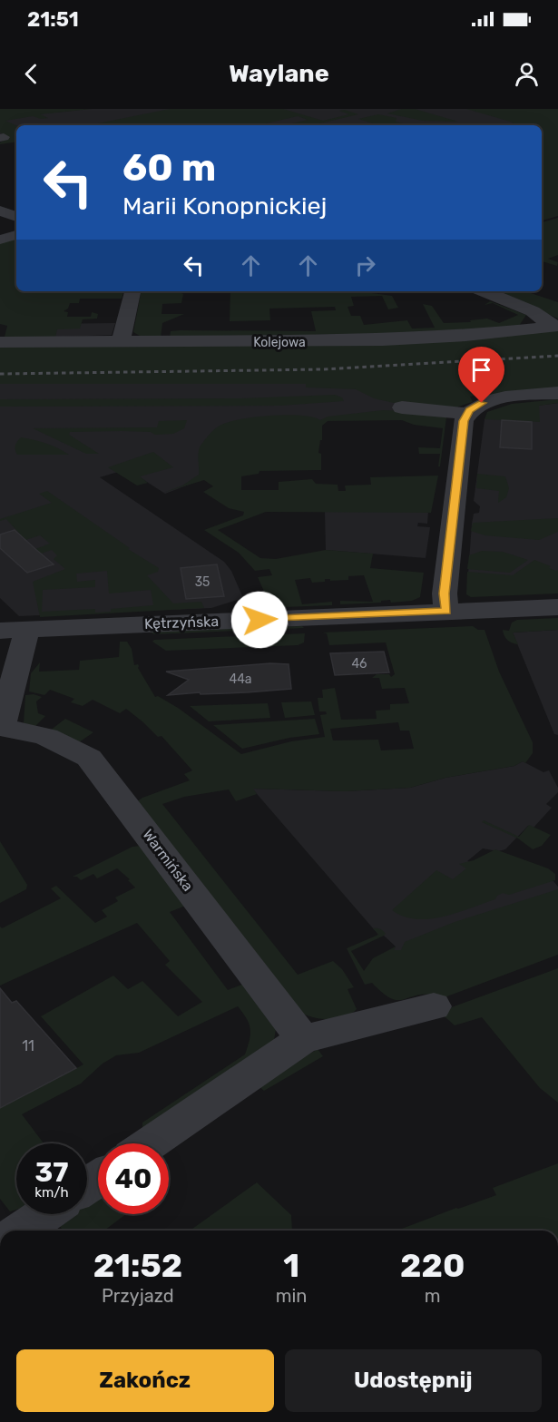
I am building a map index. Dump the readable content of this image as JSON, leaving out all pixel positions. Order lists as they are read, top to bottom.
{
  "streets": {
    "street": ["Kolejowa", "Kętrzyńska", "Warmińska"]
  },
  "crossings": [
    ["Kętrzyńska", "Warmińska"]
  ],
  "house_numbers": [
    "35",
    "46",
    "44a",
    "11"
  ],
  "page": {
    "status": "21:51",
    "header": "Waylane",
    "turn": ["60 m", "Marii Konopnickiej"],
    "speed": "37 km/h",
    "limit": "40",
    "eta": [
      "21:52",
      "Przyjazd",
      "1",
      "min",
      "220",
      "m"
    ],
    "buttons": ["Zakończ", "Udostępnij"]
  }
}
